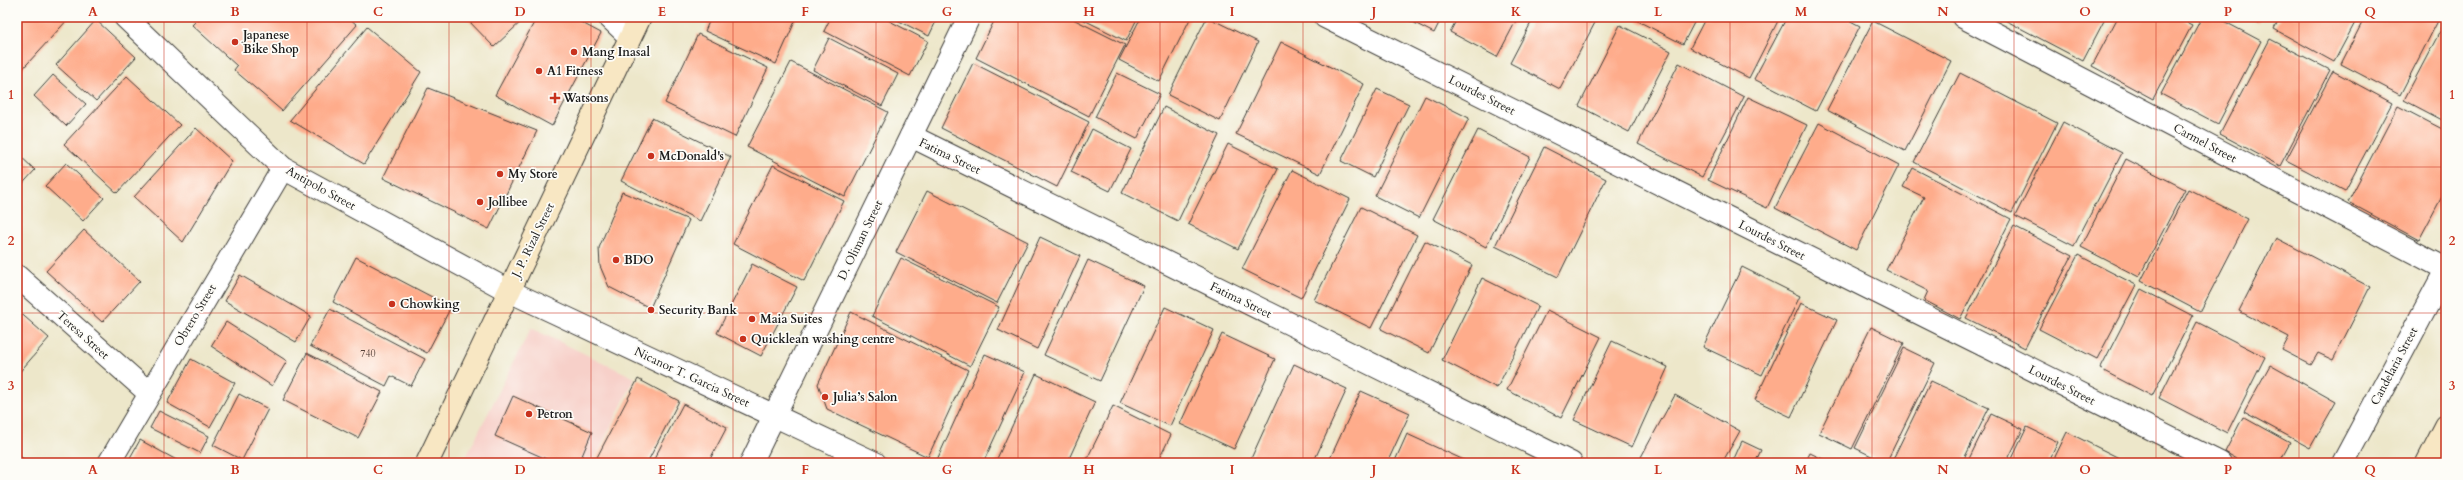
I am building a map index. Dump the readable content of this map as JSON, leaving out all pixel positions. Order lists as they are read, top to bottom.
{
  "streets": {
    "main road": ["J. P. Rizal Street"],
    "street": [
      "Lourdes Street",
      "Carmel Street",
      "Fatima Street",
      "Antipolo Street",
      "D. Oliman Street",
      "Obrero Street",
      "Teresa Street",
      "Candelaria Street",
      "Nicanor T. Garcia Street"
    ]
  },
  "crossings": [
    ["Carmel Street", "Candelaria Street"],
    ["Fatima Street", "D. Oliman Street"],
    ["Antipolo Street", "J. P. Rizal Street"],
    ["Antipolo Street", "Obrero Street"],
    ["Antipolo Street", "Nicanor T. Garcia Street"],
    ["J. P. Rizal Street", "Nicanor T. Garcia Street"],
    ["D. Oliman Street", "Nicanor T. Garcia Street"],
    ["Obrero Street", "Teresa Street"]
  ],
  "places": {
    "other": [
      "Japanese Bike Shop",
      "Mang Inasal",
      "A1 Fitness",
      "McDonald's",
      "My Store",
      "Jollibee",
      "BDO",
      "Chowking",
      "Security Bank",
      "Maia Suites",
      "Quicklean washing centre",
      "Julia’s Salon",
      "Petron"
    ],
    "health": ["Watsons"]
  },
  "house_numbers": ["740"],
  "grid": {
    "columns": [
      "A",
      "B",
      "C",
      "D",
      "E",
      "F",
      "G",
      "H",
      "I",
      "J",
      "K",
      "L",
      "M",
      "N",
      "O",
      "P",
      "Q"
    ],
    "rows": ["1", "2", "3"]
  }
}
